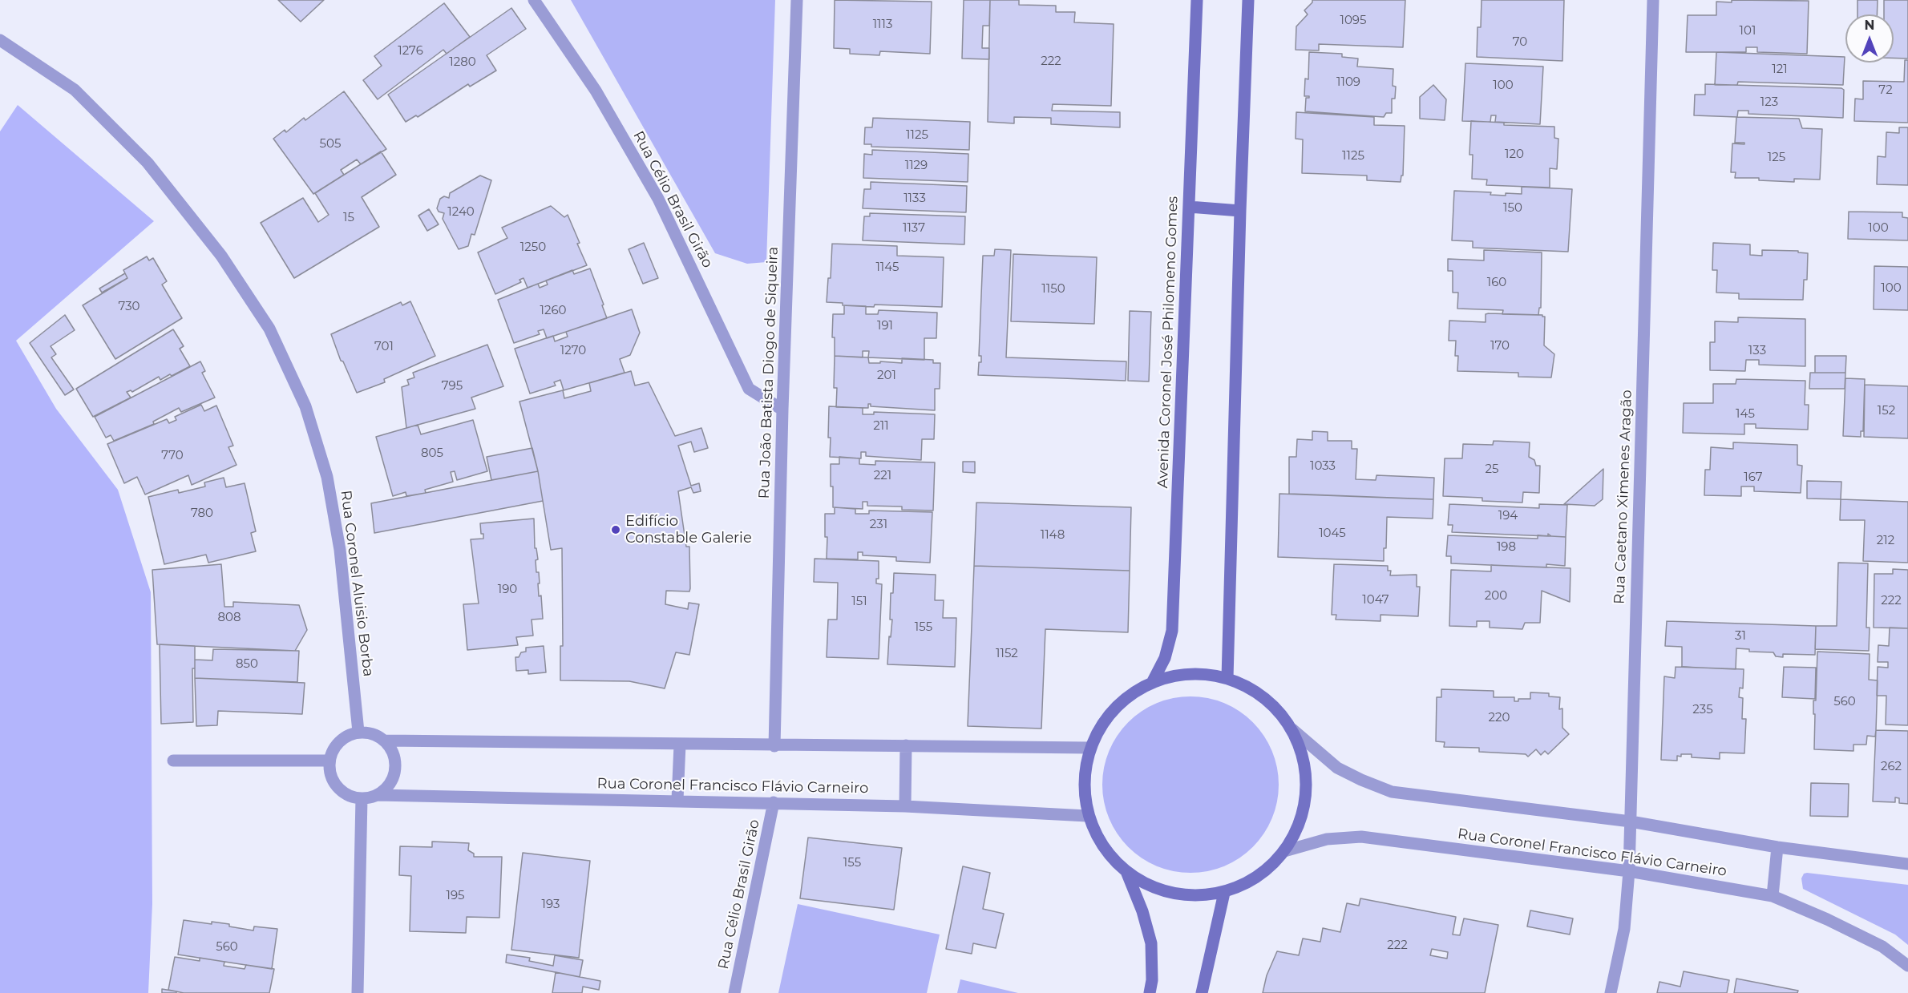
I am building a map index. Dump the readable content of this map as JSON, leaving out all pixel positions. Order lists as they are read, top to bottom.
{
  "streets": {
    "main road": ["Avenida Coronel José Philomeno Gomes"],
    "street": [
      "Rua Célio Brasil Girão",
      "Rua João Batista Diogo de Siqueira",
      "Rua Caetano Ximenes Aragão",
      "Rua Coronel Aluisio Borba",
      "Rua Coronel Francisco Flávio Carneiro"
    ]
  },
  "crossings": [
    ["Rua Célio Brasil Girão", "Rua João Batista Diogo de Siqueira"],
    ["Rua Célio Brasil Girão", "Rua Coronel Francisco Flávio Carneiro"],
    ["Rua Caetano Ximenes Aragão", "Rua Coronel Francisco Flávio Carneiro"],
    ["Rua Coronel Aluisio Borba", "Rua Coronel Francisco Flávio Carneiro"]
  ],
  "places": ["Edifício Constable Galerie"],
  "house_numbers": [
    "1095",
    "1113",
    "101",
    "70",
    "1276",
    "222",
    "1280",
    "121",
    "1109",
    "100",
    "72",
    "123",
    "1125",
    "505",
    "120",
    "1125",
    "125",
    "1129",
    "1133",
    "150",
    "1240",
    "15",
    "1137",
    "100",
    "1250",
    "1145",
    "160",
    "100",
    "1150",
    "730",
    "1260",
    "191",
    "170",
    "701",
    "1270",
    "133",
    "201",
    "795",
    "152",
    "145",
    "211",
    "805",
    "770",
    "1033",
    "25",
    "221",
    "167",
    "780",
    "194",
    "231",
    "1045",
    "1148",
    "212",
    "198",
    "190",
    "200",
    "1047",
    "222",
    "151",
    "808",
    "155",
    "31",
    "1152",
    "850",
    "560",
    "235",
    "220",
    "262",
    "155",
    "195",
    "193",
    "222",
    "560"
  ],
  "north": "top"
}
